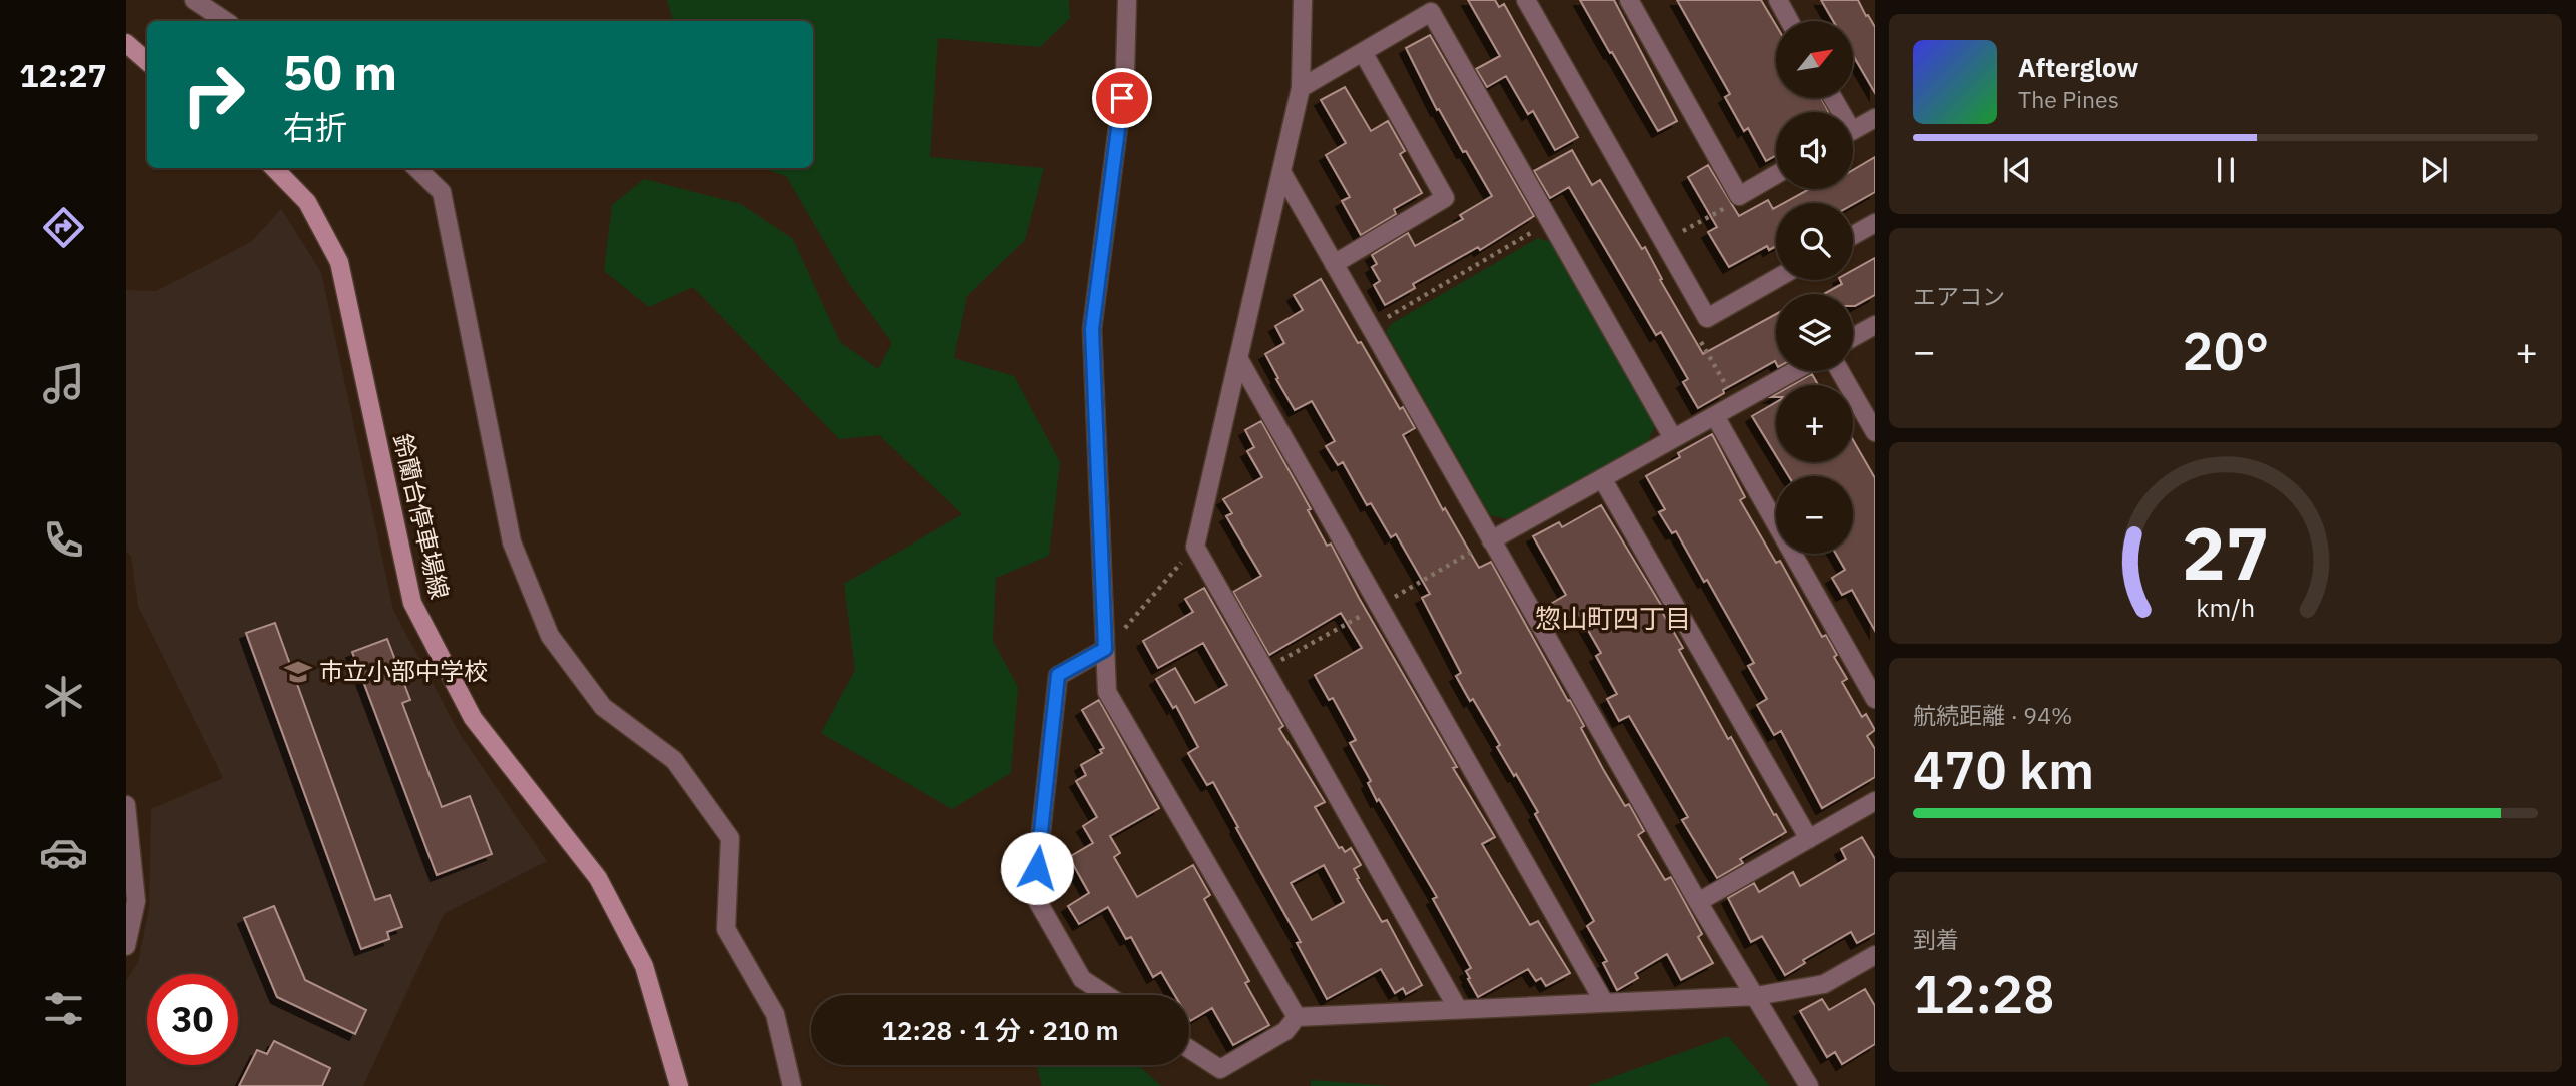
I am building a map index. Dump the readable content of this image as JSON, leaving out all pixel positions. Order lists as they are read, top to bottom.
{
  "streets": {
    "main road": ["鈴蘭台停車場線"]
  },
  "districts": ["惣山町四丁目"],
  "places": {
    "school or university": ["市立小部中学校"]
  },
  "north": "top right",
  "page": {
    "tabs": "12:27",
    "map_buttons": ["+", "−"],
    "turn": ["50 m", "右折"],
    "song": ["Afterglow", "The Pines"],
    "tile": [
      "エアコン",
      ["航続距離 · 94%", "470 km"],
      ["到着", "12:28"]
    ],
    "heat": ["−", "20°", "+"],
    "limit": "30",
    "trip": "12:28 · 1 分 · 210 m",
    "gauge": ["27", "km/h"]
  }
}
